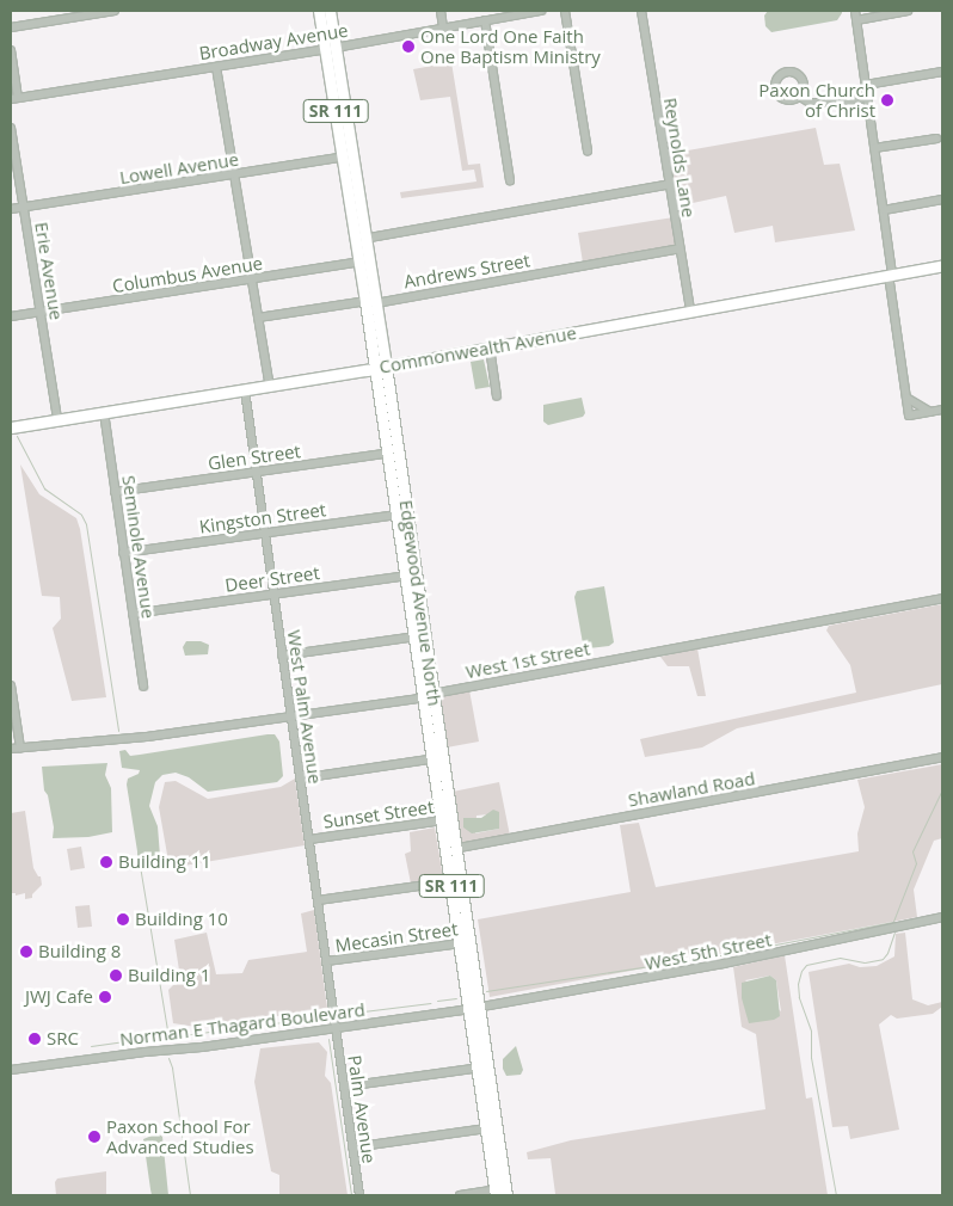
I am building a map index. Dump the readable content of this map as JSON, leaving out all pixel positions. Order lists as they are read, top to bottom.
{
  "streets": {
    "main road": ["SR 111", "Commonwealth Avenue", "Edgewood Avenue North"],
    "street": [
      "Broadway Avenue",
      "Reynolds Lane",
      "Lowell Avenue",
      "Erie Avenue",
      "Andrews Street",
      "Columbus Avenue",
      "Glen Street",
      "Kingston Street",
      "Seminole Avenue",
      "Deer Street",
      "West 1st Street",
      "West Palm Avenue",
      "Shawland Road",
      "Sunset Street",
      "Mecasin Street",
      "West 5th Street",
      "Norman E Thagard Boulevard",
      "Palm Avenue"
    ]
  },
  "crossings": [
    ["Broadway Avenue", "Edgewood Avenue North"],
    ["Reynolds Lane", "Andrews Street"],
    ["Reynolds Lane", "Commonwealth Avenue"],
    ["Lowell Avenue", "Erie Avenue"],
    ["Lowell Avenue", "Edgewood Avenue North"],
    ["Erie Avenue", "Columbus Avenue"],
    ["Erie Avenue", "Commonwealth Avenue"],
    ["Andrews Street", "Edgewood Avenue North"],
    ["Columbus Avenue", "Edgewood Avenue North"],
    ["Commonwealth Avenue", "Seminole Avenue"],
    ["Commonwealth Avenue", "Edgewood Avenue North"],
    ["Commonwealth Avenue", "West Palm Avenue"],
    ["Glen Street", "Seminole Avenue"],
    ["Glen Street", "Edgewood Avenue North"],
    ["Glen Street", "West Palm Avenue"],
    ["Kingston Street", "Seminole Avenue"],
    ["Kingston Street", "Edgewood Avenue North"],
    ["Kingston Street", "West Palm Avenue"],
    ["Seminole Avenue", "Deer Street"],
    ["Deer Street", "Edgewood Avenue North"],
    ["Deer Street", "West Palm Avenue"],
    ["Edgewood Avenue North", "West 1st Street"],
    ["Edgewood Avenue North", "Shawland Road"],
    ["Edgewood Avenue North", "Sunset Street"],
    ["Edgewood Avenue North", "Mecasin Street"],
    ["Edgewood Avenue North", "West 5th Street"],
    ["Edgewood Avenue North", "Norman E Thagard Boulevard"],
    ["West 1st Street", "West Palm Avenue"],
    ["West Palm Avenue", "Sunset Street"],
    ["West Palm Avenue", "Mecasin Street"],
    ["West Palm Avenue", "Norman E Thagard Boulevard"],
    ["West Palm Avenue", "Palm Avenue"],
    ["West 5th Street", "Norman E Thagard Boulevard"],
    ["Norman E Thagard Boulevard", "Palm Avenue"]
  ],
  "places": [
    "One Lord One Faith One Baptism Ministry",
    "Paxon Church of Christ",
    "Building 11",
    "Building 10",
    "Building 8",
    "Building 1",
    "JWJ Cafe",
    "SRC",
    "Paxon School For Advanced Studies"
  ]
}
